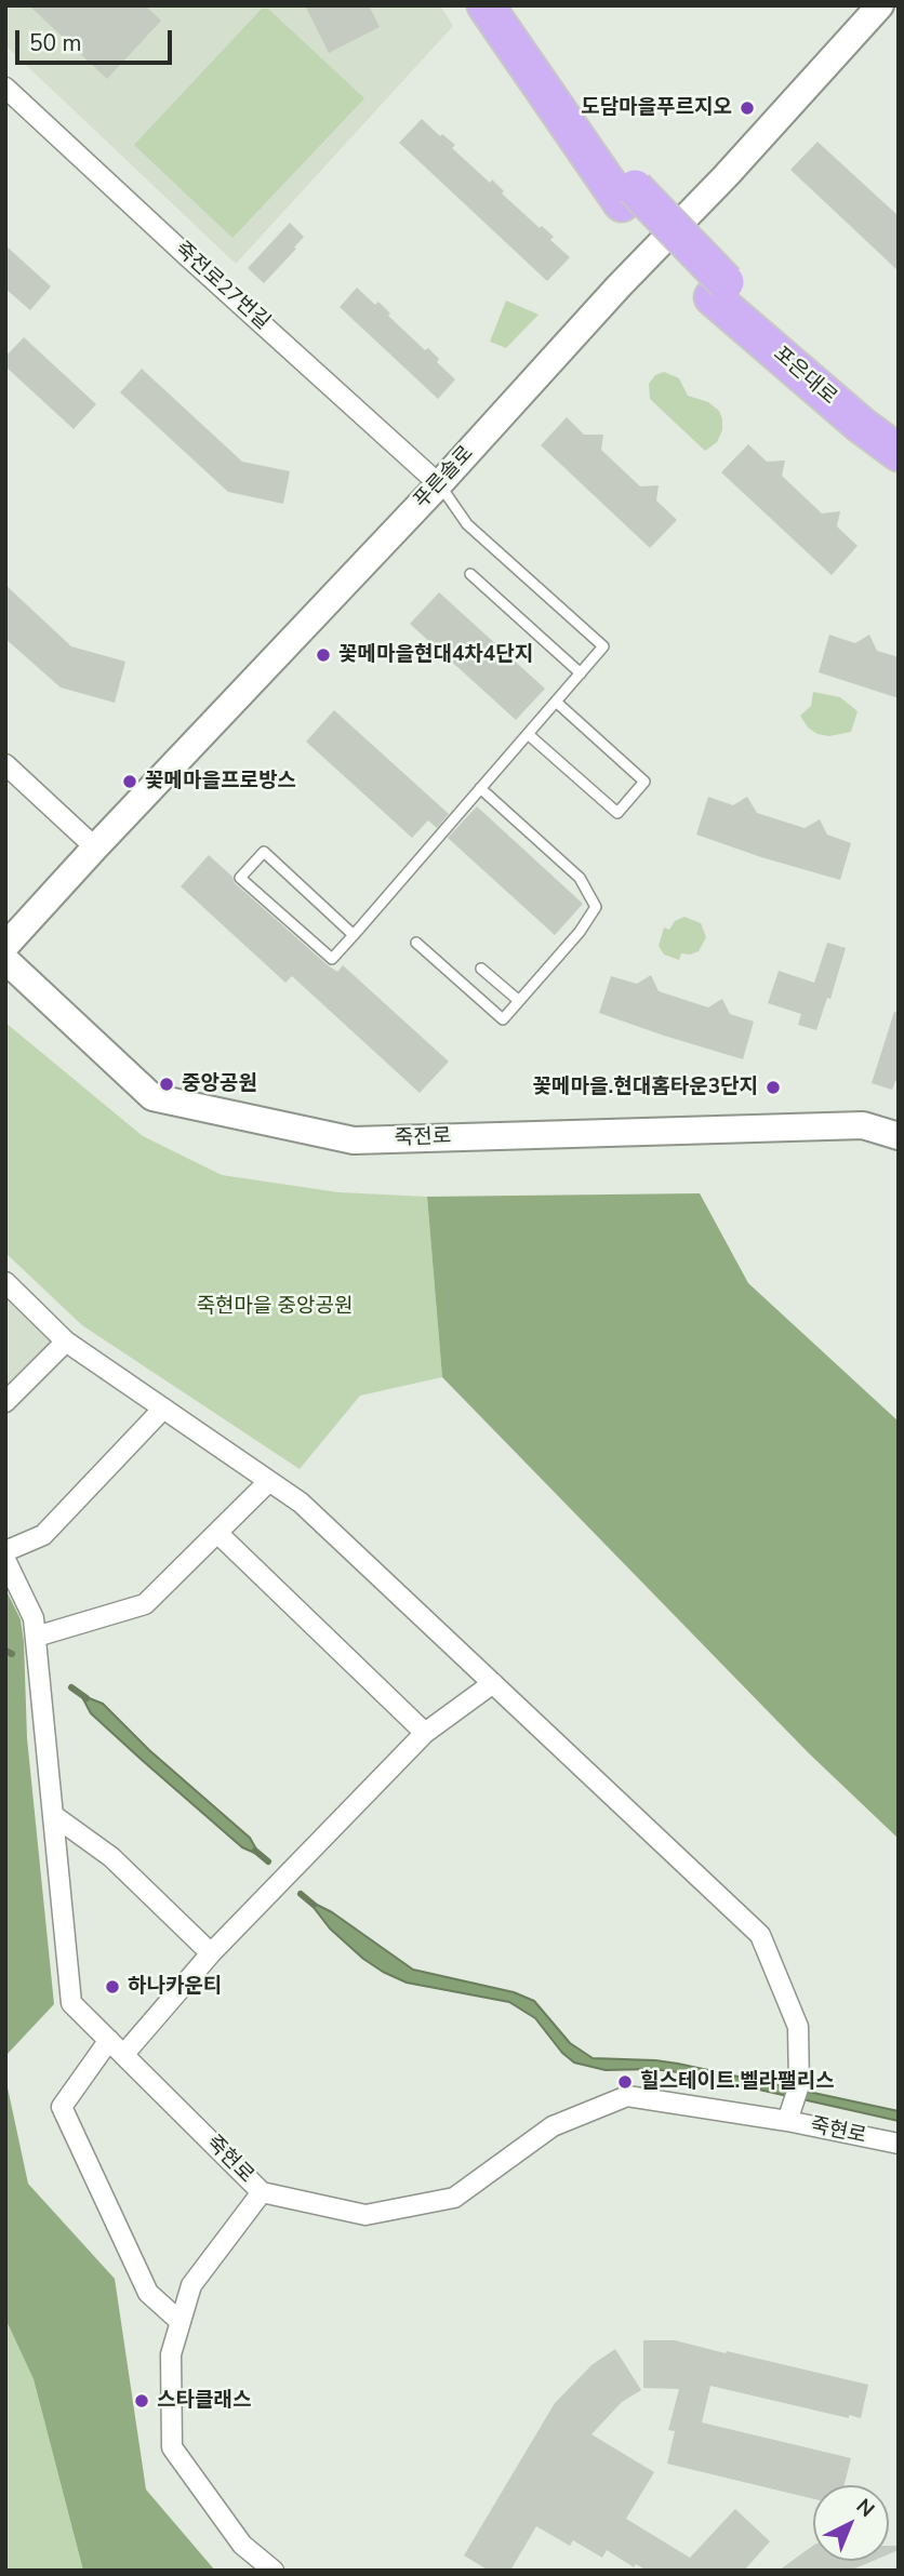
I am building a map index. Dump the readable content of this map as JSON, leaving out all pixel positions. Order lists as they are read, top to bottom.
{
  "streets": {
    "highway": ["포은대로"],
    "street": [
      "죽전로27번길",
      "푸른솔로",
      "죽전로",
      "죽현로"
    ]
  },
  "crossings": [
    ["죽전로27번길", "푸른솔로"]
  ],
  "parks": ["죽현마을 중앙공원"],
  "places": [
    "도담마을푸르지오",
    "꽃메마을현대4차4단지",
    "꽃메마을프로방스",
    "중앙공원",
    "꽃메마을.현대홈타운3단지",
    "하나카운티",
    "힐스테이트.벨라팰리스",
    "스타클래스"
  ],
  "scale_bar": "50 m",
  "north": "top right"
}
